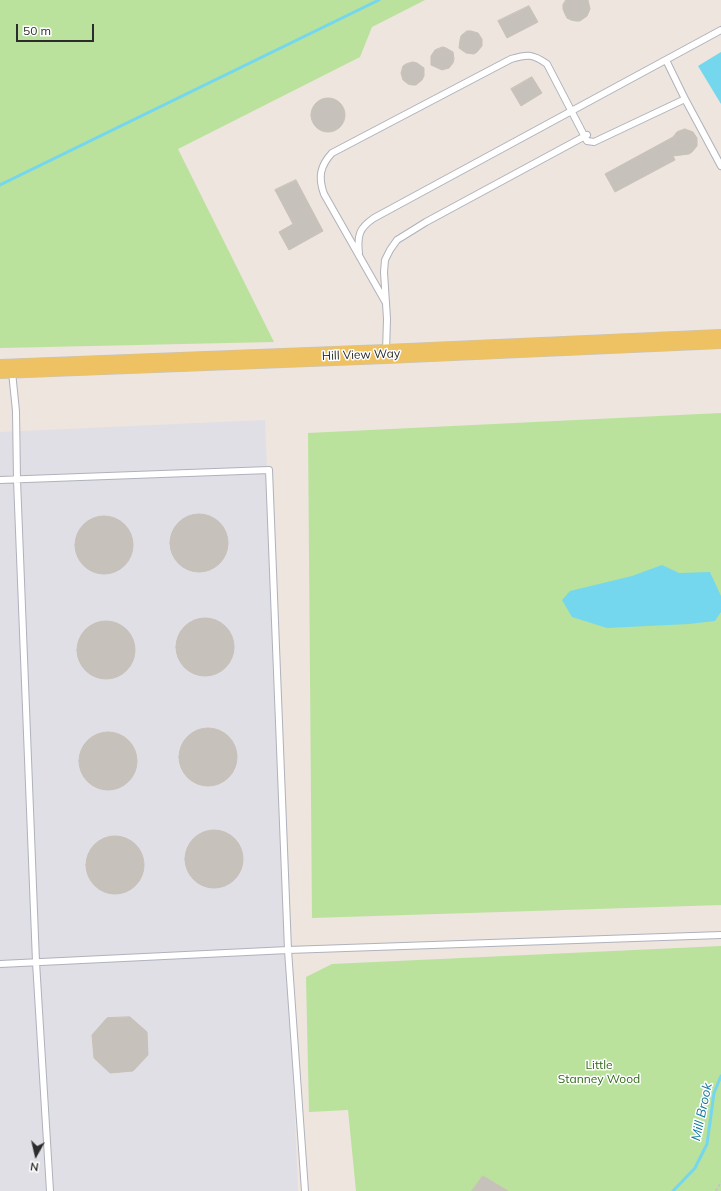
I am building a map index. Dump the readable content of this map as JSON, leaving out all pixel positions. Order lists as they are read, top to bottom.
{
  "streets": {
    "main road": ["Hill View Way"]
  },
  "water": ["Mill Brook"],
  "parks": ["Little Stanney Wood"],
  "scale_bar": "50 m",
  "north": "bottom"
}
